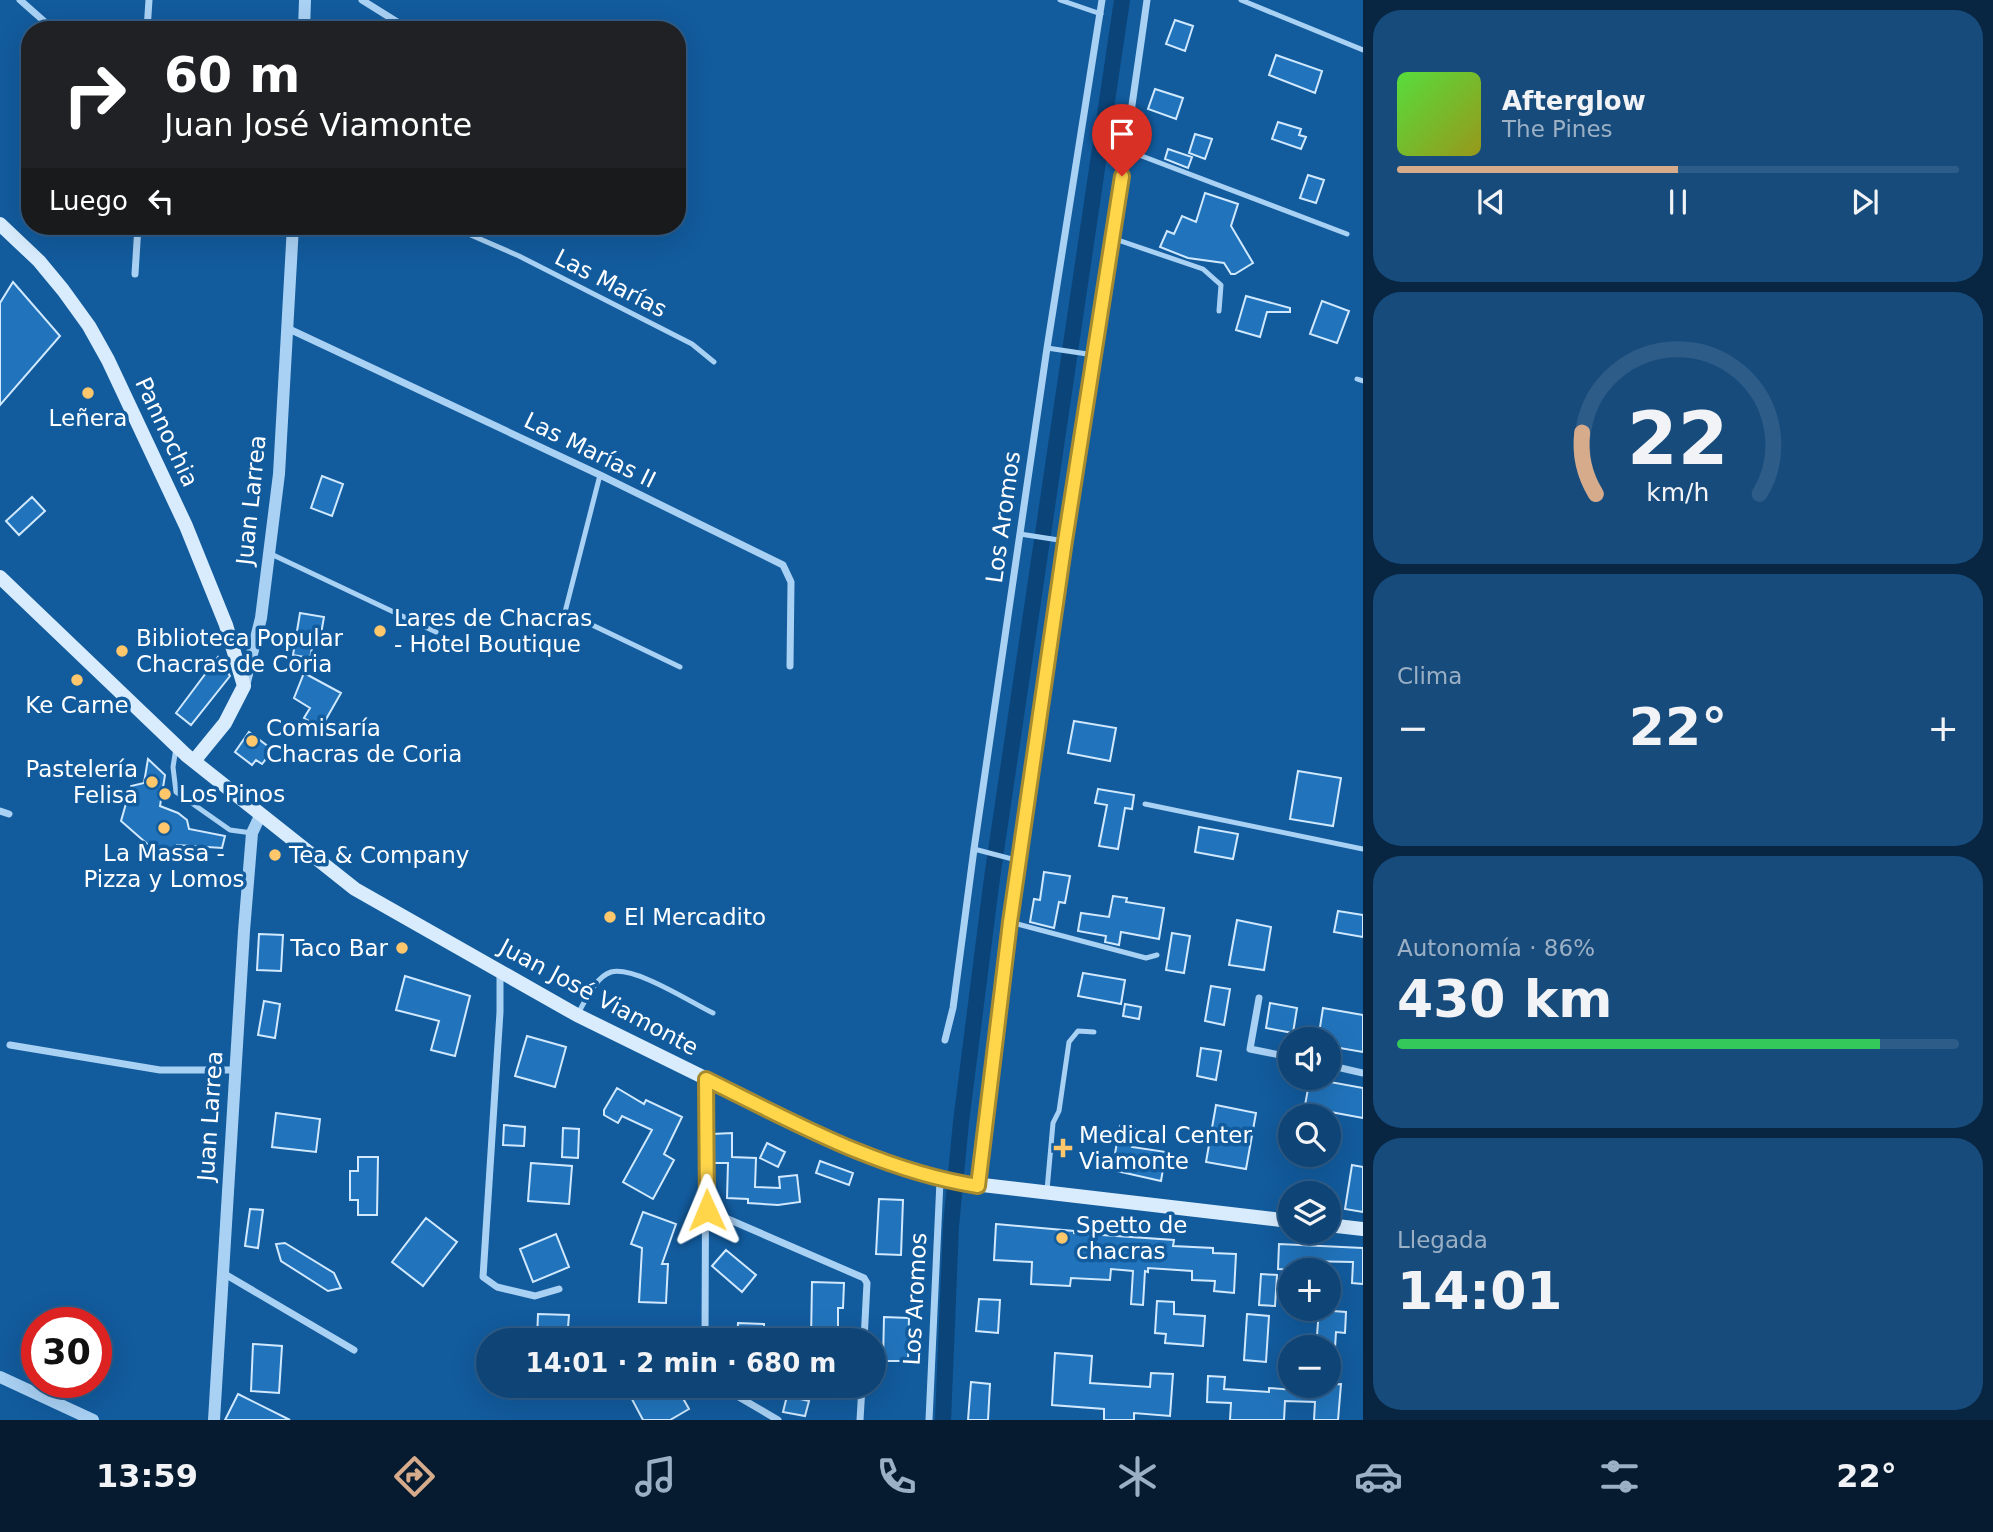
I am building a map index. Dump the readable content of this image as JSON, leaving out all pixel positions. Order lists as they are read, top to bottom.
{
  "streets": {
    "main road": ["Pannochia", "Juan Larrea", "Juan José Viamonte"],
    "street": ["Las Marías II", "Los Aromos"],
    "lane": ["Las Marías"]
  },
  "crossings": [
    ["Pannochia", "Juan Larrea"],
    ["Las Marías II", "Juan Larrea"],
    ["Juan Larrea", "Juan José Viamonte"],
    ["Los Aromos", "Juan José Viamonte"]
  ],
  "places": {
    "other": [
      "Leñera",
      "Lares de Chacras - Hotel Boutique",
      "Biblioteca Popular Chacras de Coria",
      "Ke Carne",
      "Comisaría Chacras de Coria",
      "Pastelería Felisa",
      "Los Pinos",
      "La Massa - Pizza y Lomos",
      "Tea & Company",
      "El Mercadito",
      "Taco Bar",
      "Spetto de chacras"
    ],
    "health": ["Medical Center Viamonte"]
  },
  "page": {
    "turn": ["60 m", "Juan José Viamonte"],
    "song": ["Afterglow", "The Pines"],
    "then": "Luego",
    "tile": [
      "Clima",
      ["Autonomía · 86%", "430 km"],
      ["Llegada", "14:01"]
    ],
    "heat": ["−", "22°", "+"],
    "map_buttons": ["+", "−"],
    "limit": "30",
    "trip": "14:01 · 2 min · 680 m",
    "tabs": ["13:59", "22°"],
    "gauge": ["22", "km/h"]
  }
}
